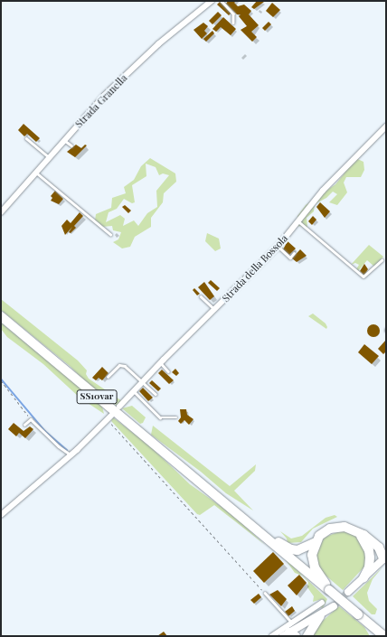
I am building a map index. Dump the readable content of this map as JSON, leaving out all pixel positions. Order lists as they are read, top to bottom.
{
  "streets": {
    "highway": ["SS10var"],
    "street": ["Strada Granella", "Strada della Bossola"]
  }
}
